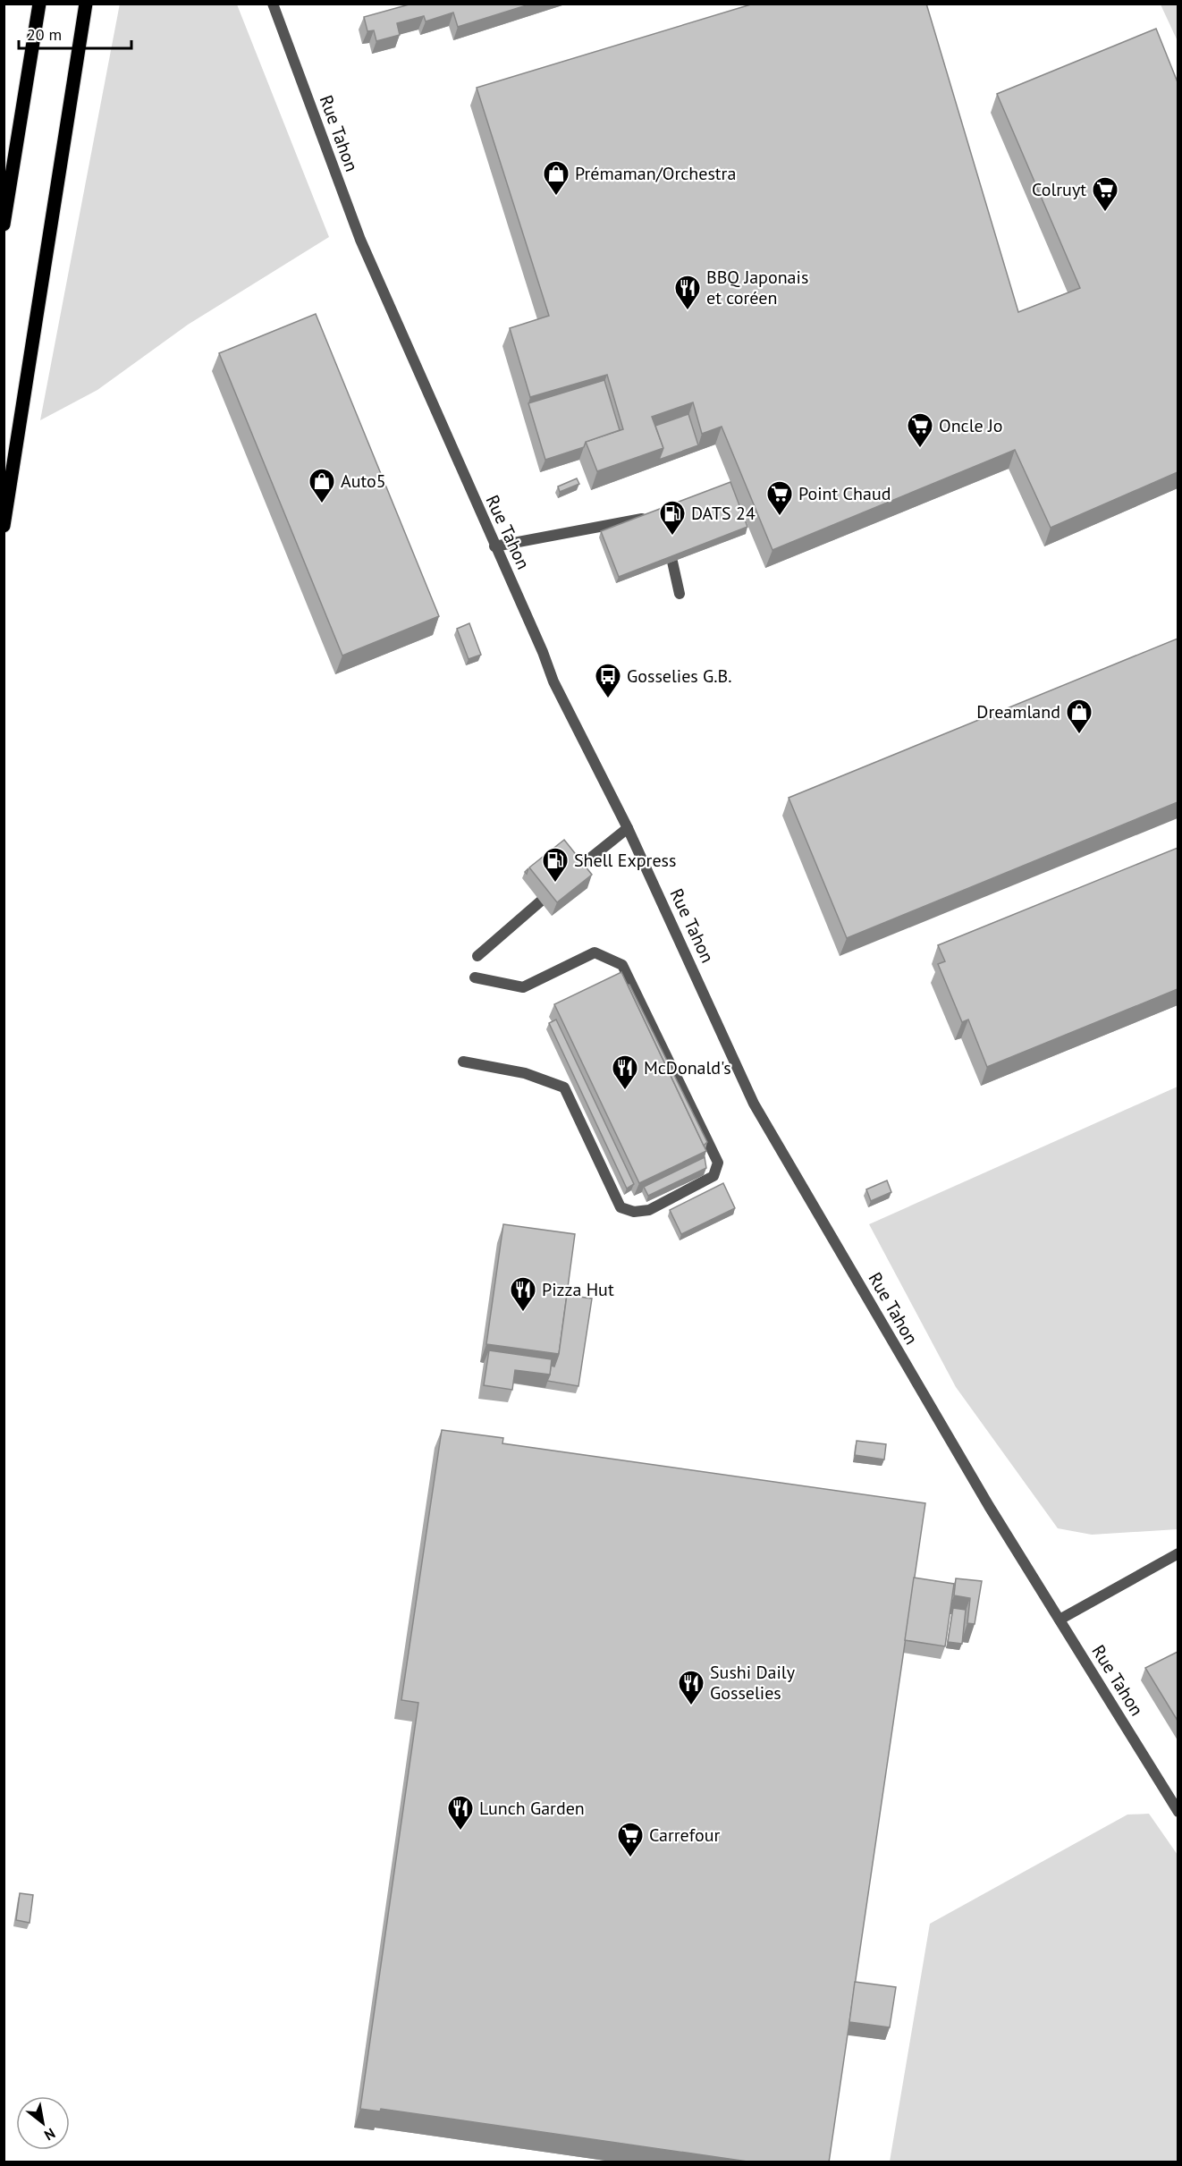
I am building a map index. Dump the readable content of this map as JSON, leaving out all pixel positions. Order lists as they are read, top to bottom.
{
  "streets": {
    "street": ["Rue Tahon"]
  },
  "places": {
    "shop": ["Prémaman/Orchestra", "Auto5", "Dreamland"],
    "supermarket": [
      "Colruyt",
      "Oncle Jo",
      "Point Chaud",
      "Carrefour"
    ],
    "restaurant": [
      "BBQ Japonais et coréen",
      "McDonald's",
      "Pizza Hut",
      "Sushi Daily Gosselies",
      "Lunch Garden"
    ],
    "fuel station": ["DATS 24", "Shell Express"],
    "bus stop": ["Gosselies G.B."]
  },
  "scale_bar": "20 m",
  "north": "bottom right"
}
